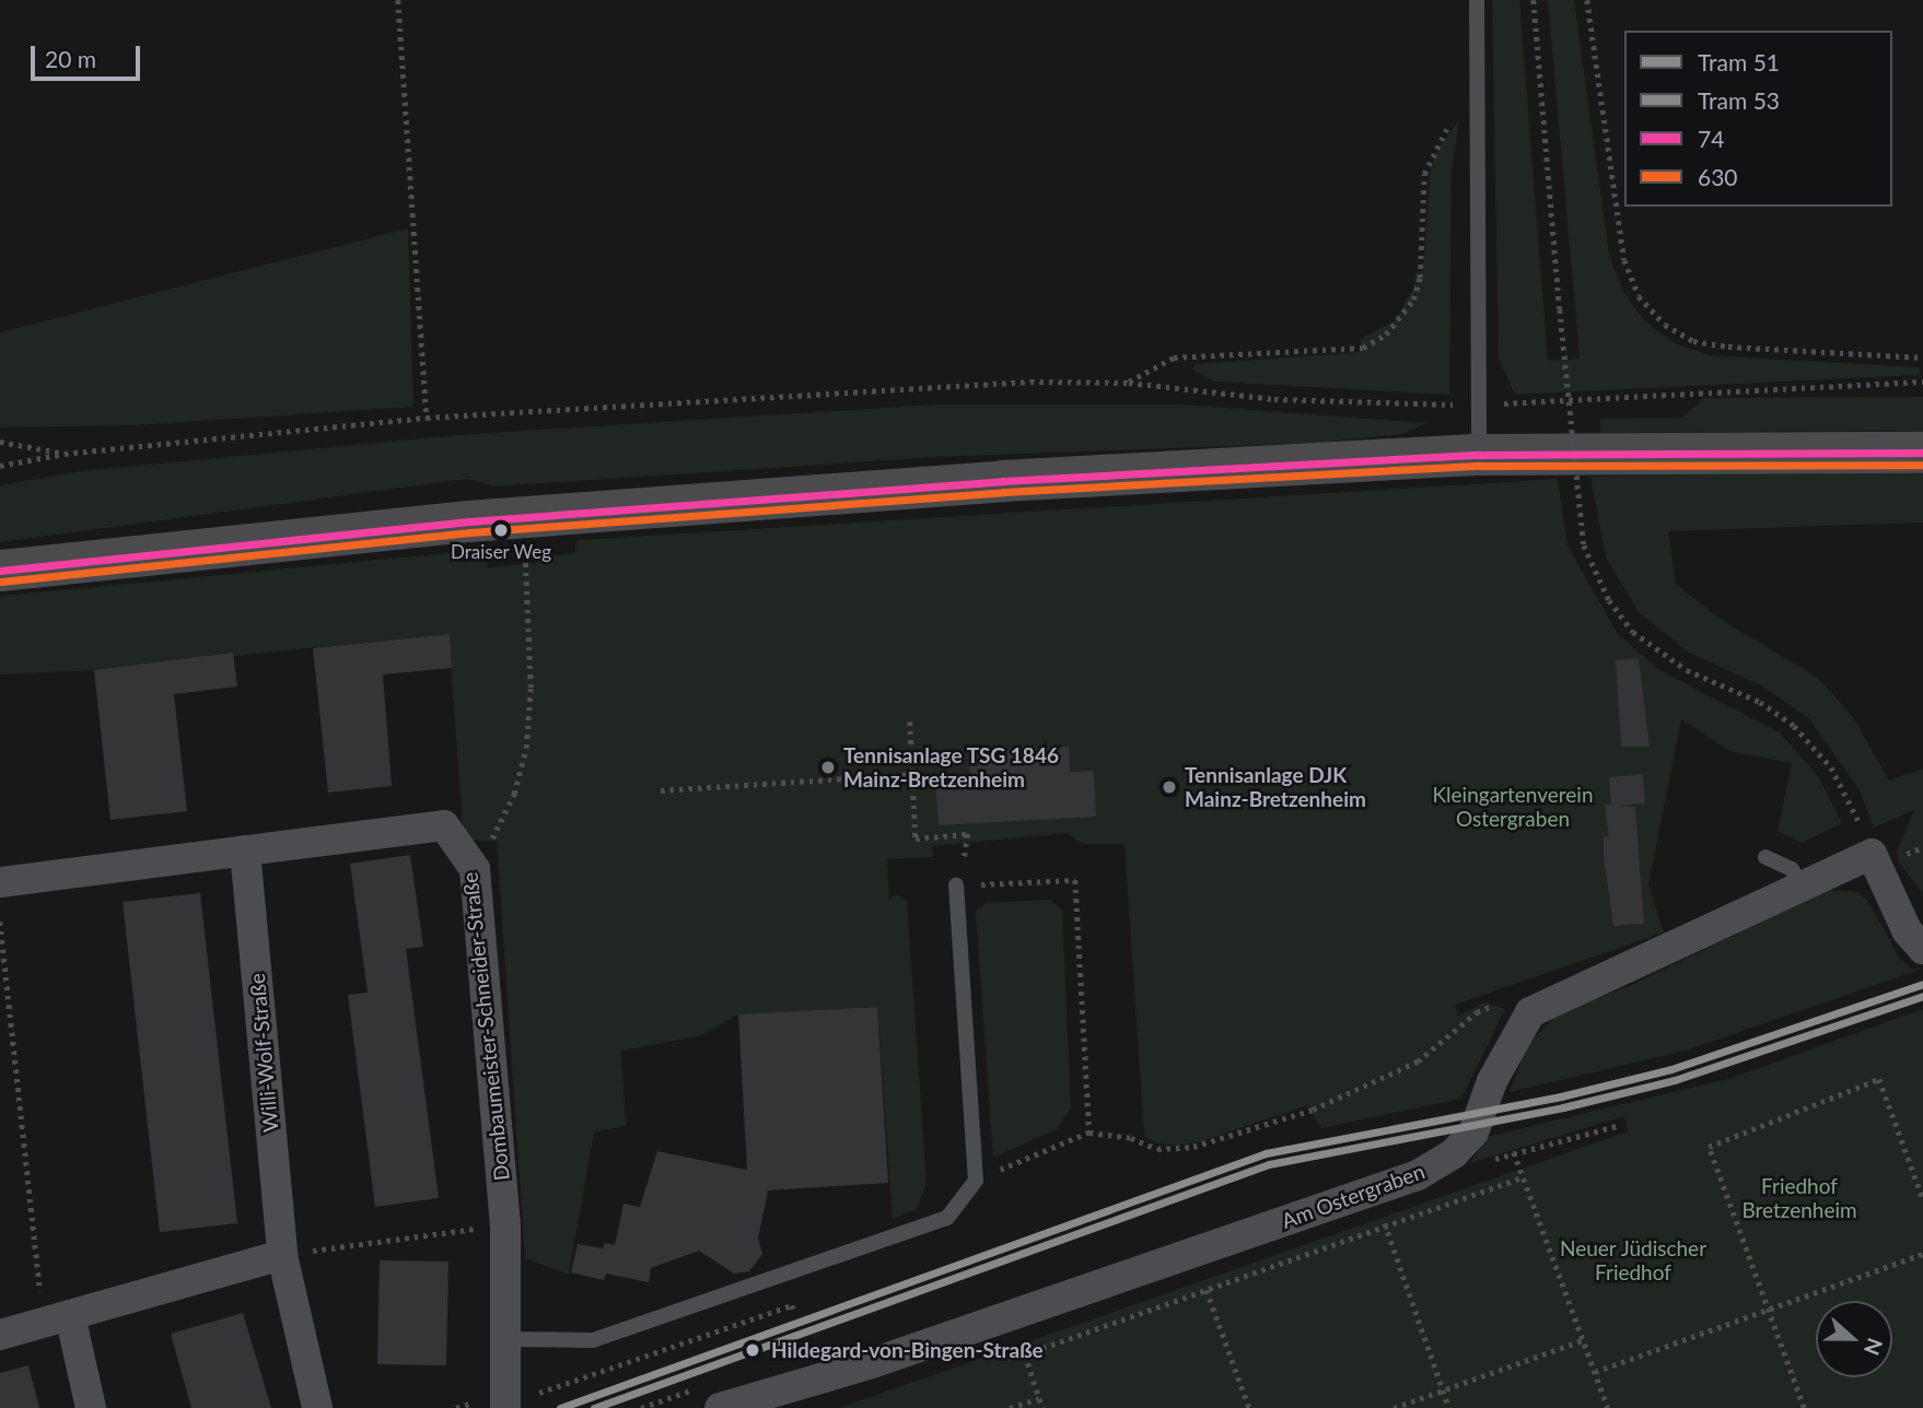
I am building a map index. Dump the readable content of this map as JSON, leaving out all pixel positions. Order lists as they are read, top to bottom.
{
  "streets": {
    "street": ["Dombaumeister-Schneider-Straße", "Willi-Wolf-Straße", "Am Ostergraben"]
  },
  "crossings": [
    ["Dombaumeister-Schneider-Straße", "Willi-Wolf-Straße"]
  ],
  "parks": ["Kleingartenverein Ostergraben", "Friedhof Bretzenheim", "Neuer Jüdischer Friedhof"],
  "places": [
    "Draiser Weg",
    "Tennisanlage TSG 1846 Mainz-Bretzenheim",
    "Tennisanlage DJK Mainz-Bretzenheim",
    "Hildegard-von-Bingen-Straße"
  ],
  "lines": [
    "transit line 74",
    "transit line 630",
    "tram line 51",
    "tram line 53"
  ],
  "legend": [
    "Tram 51",
    "Tram 53",
    "74",
    "630"
  ],
  "scale_bar": "20 m",
  "north": "right"
}
